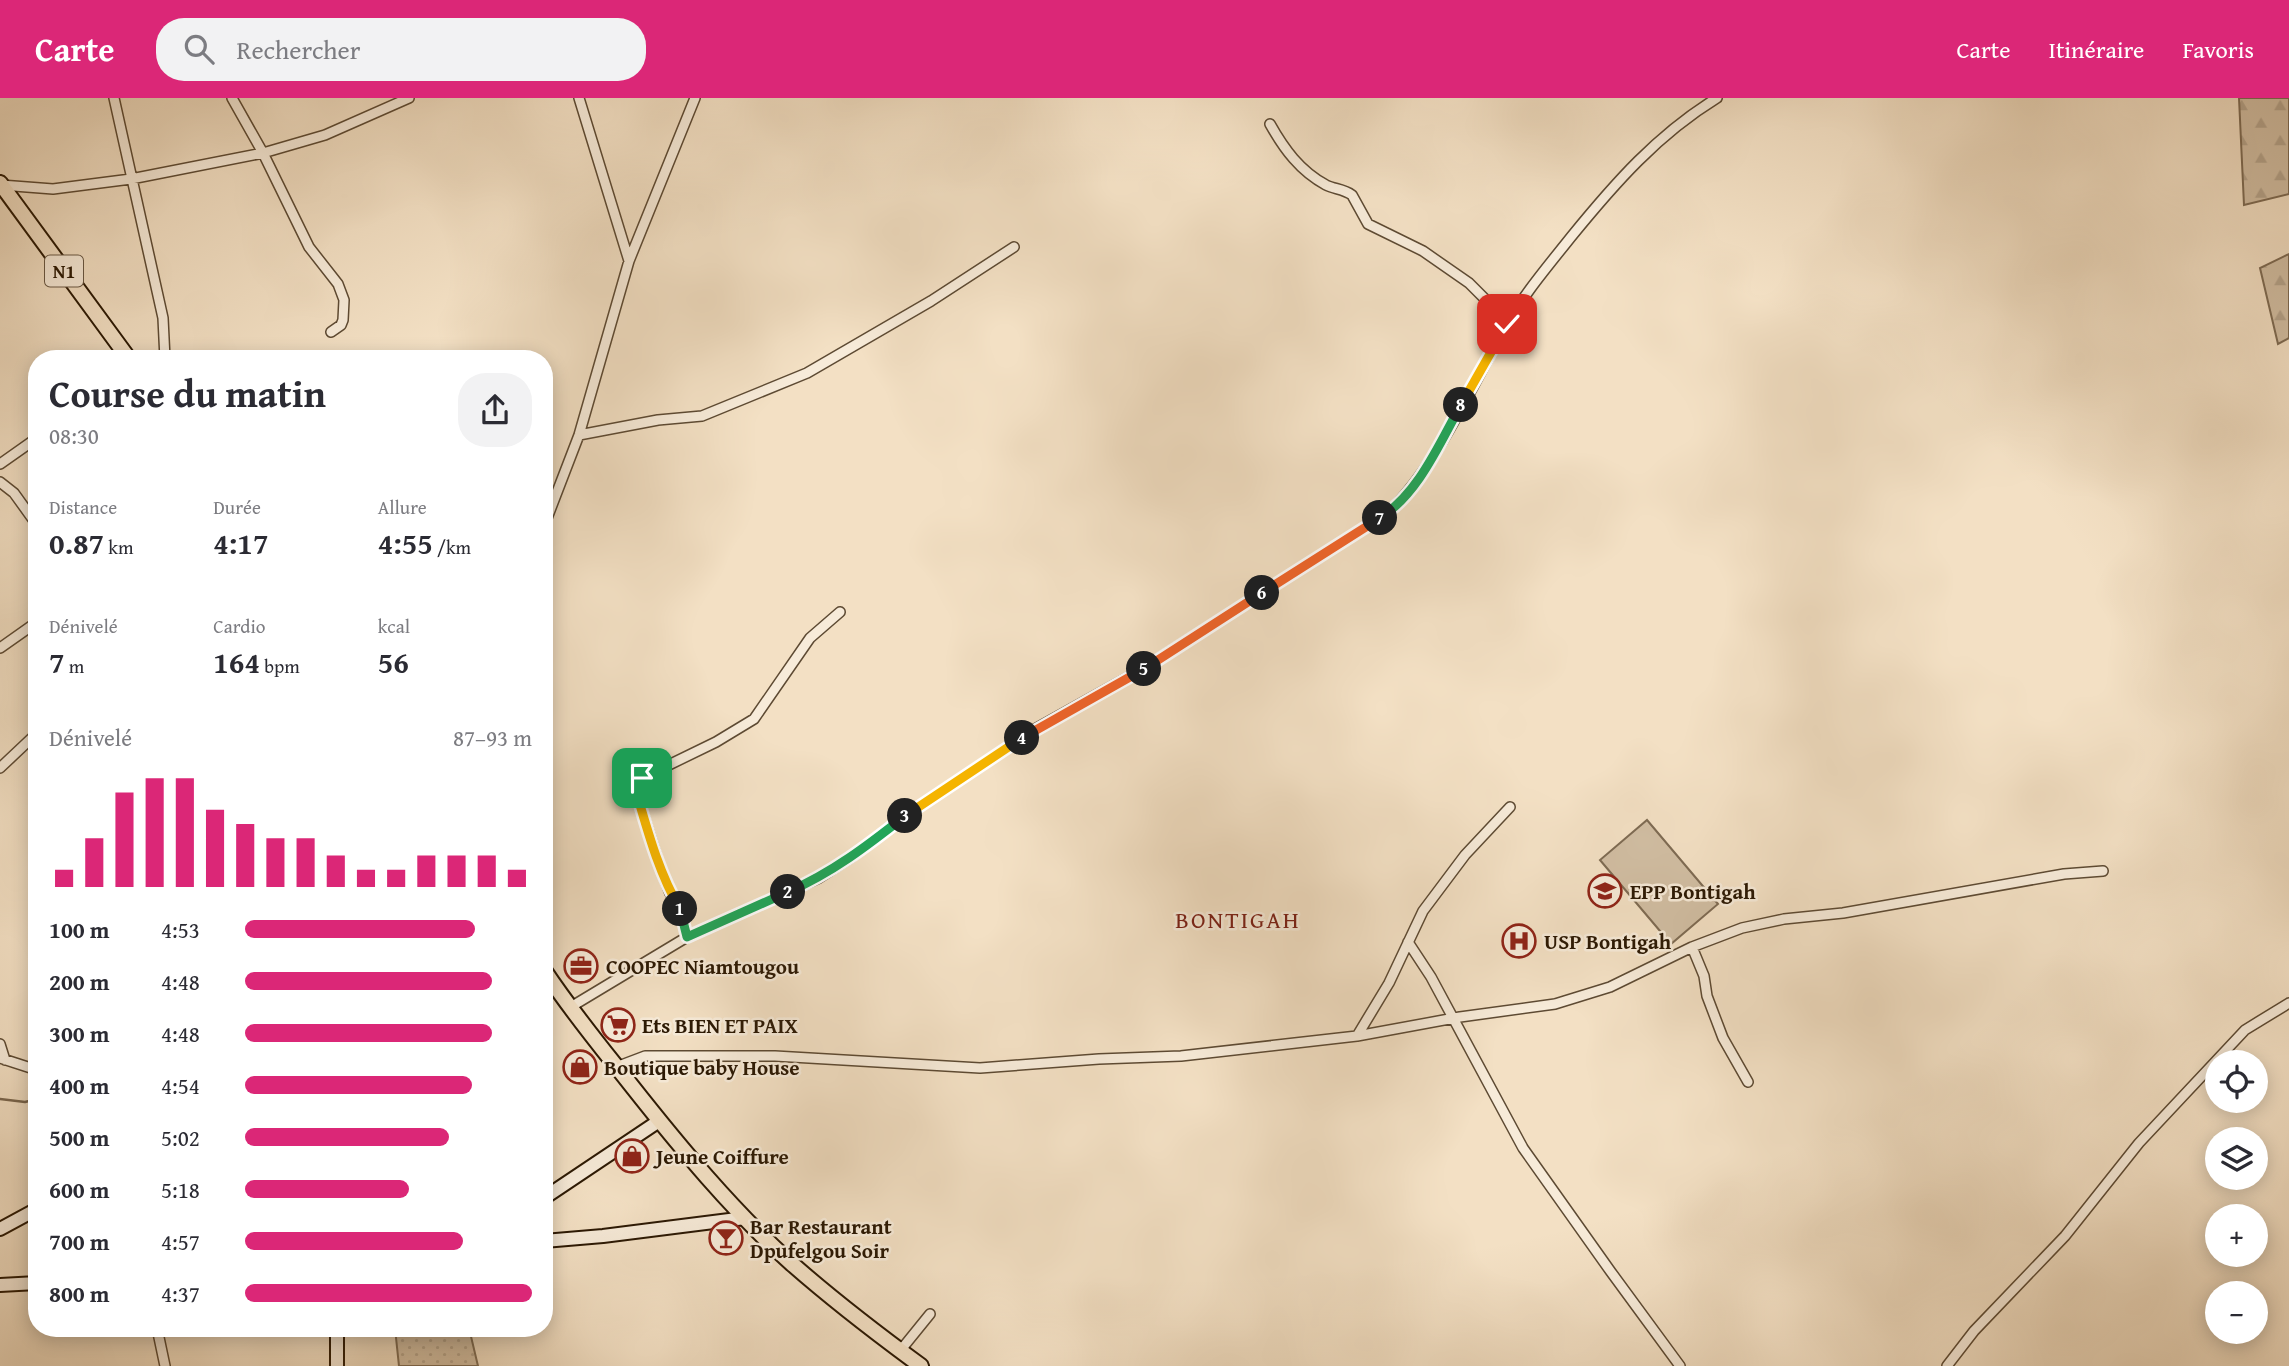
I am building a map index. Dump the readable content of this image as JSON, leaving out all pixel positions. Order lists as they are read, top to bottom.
{
  "streets": {
    "highway": ["N1"]
  },
  "districts": ["BONTIGAH"],
  "places": {
    "school or university": ["EPP Bontigah"],
    "hospital": ["USP Bontigah"],
    "office": ["COOPEC Niamtougou"],
    "supermarket": ["Ets BIEN ET PAIX"],
    "shop": ["Boutique baby House", "Jeune Coiffure"],
    "bar": ["Bar Restaurant Dpufelgou Soir"]
  },
  "page": {
    "header": "Carte",
    "search": "Rechercher",
    "nav": ["Carte", "Itinéraire", "Favoris"],
    "heading": ["Course du matin", "08:30"],
    "pins": [
      "8",
      "7",
      "6",
      "5",
      "4",
      "3",
      "2",
      "1"
    ],
    "stats": [
      ["Distance", "0.87 km"],
      ["Durée", "4:17"],
      ["Allure", "4:55 /km"],
      ["Dénivelé", "7 m"],
      ["Cardio", "164 bpm"],
      ["kcal", "56"]
    ],
    "chart": ["Dénivelé", "87–93 m"],
    "list": [
      {
        "name": "100 m",
        "note": "4:53"
      },
      {
        "name": "200 m",
        "note": "4:48"
      },
      {
        "name": "300 m",
        "note": "4:48"
      },
      {
        "name": "400 m",
        "note": "4:54"
      },
      {
        "name": "500 m",
        "note": "5:02"
      },
      {
        "name": "600 m",
        "note": "5:18"
      },
      {
        "name": "700 m",
        "note": "4:57"
      },
      {
        "name": "800 m",
        "note": "4:37"
      }
    ],
    "map_buttons": ["+", "−"]
  }
}
